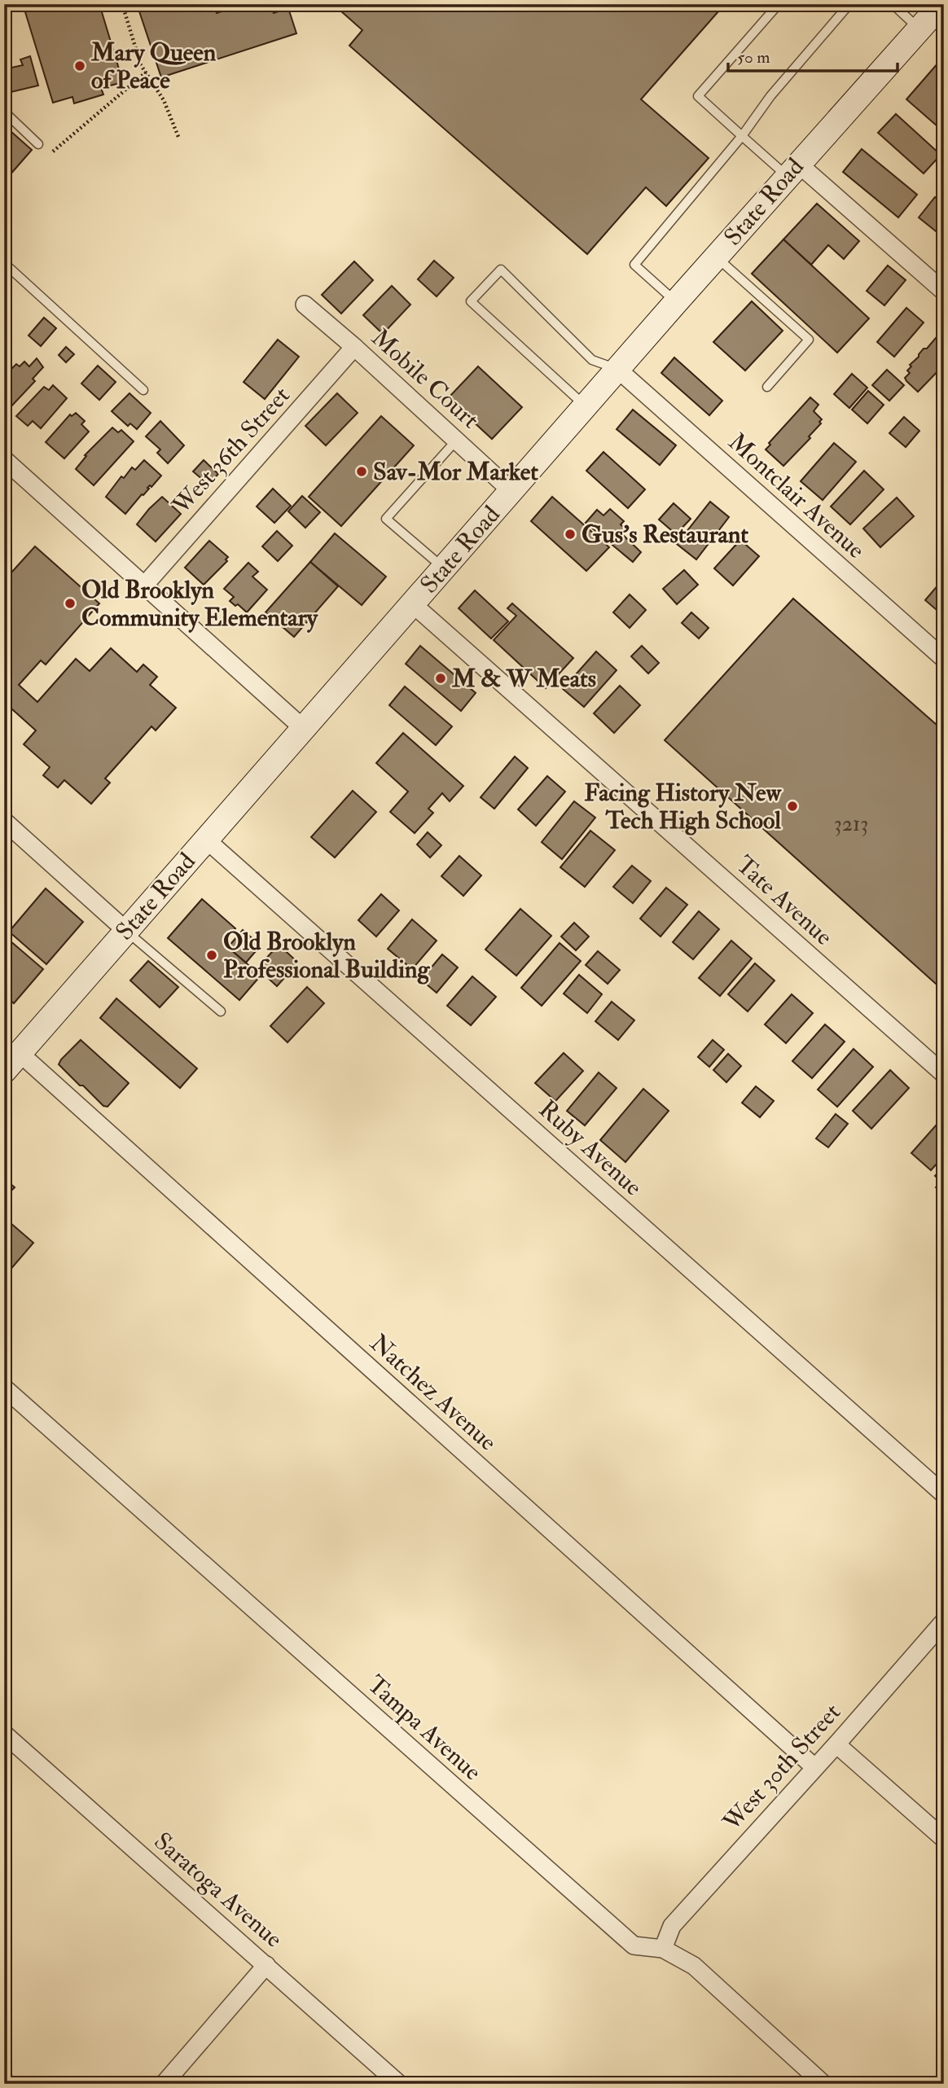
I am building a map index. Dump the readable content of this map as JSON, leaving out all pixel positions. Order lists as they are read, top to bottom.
{
  "streets": {
    "main road": ["State Road"],
    "street": [
      "Mobile Court",
      "West 36th Street",
      "Montclair Avenue",
      "Tate Avenue",
      "Ruby Avenue",
      "Natchez Avenue",
      "Tampa Avenue",
      "West 30th Street",
      "Saratoga Avenue"
    ]
  },
  "crossings": [
    ["State Road", "Mobile Court"],
    ["State Road", "Montclair Avenue"],
    ["State Road", "Tate Avenue"],
    ["State Road", "Ruby Avenue"],
    ["State Road", "Natchez Avenue"],
    ["Mobile Court", "West 36th Street"],
    ["Natchez Avenue", "West 30th Street"],
    ["Tampa Avenue", "West 30th Street"]
  ],
  "places": [
    "Mary Queen of Peace",
    "Sav-Mor Market",
    "Gus's Restaurant",
    "Old Brooklyn Community Elementary",
    "M & W Meats",
    "Facing History New Tech High School",
    "Old Brooklyn Professional Building"
  ],
  "house_numbers": ["3213"],
  "scale_bar": "50 m"
}
